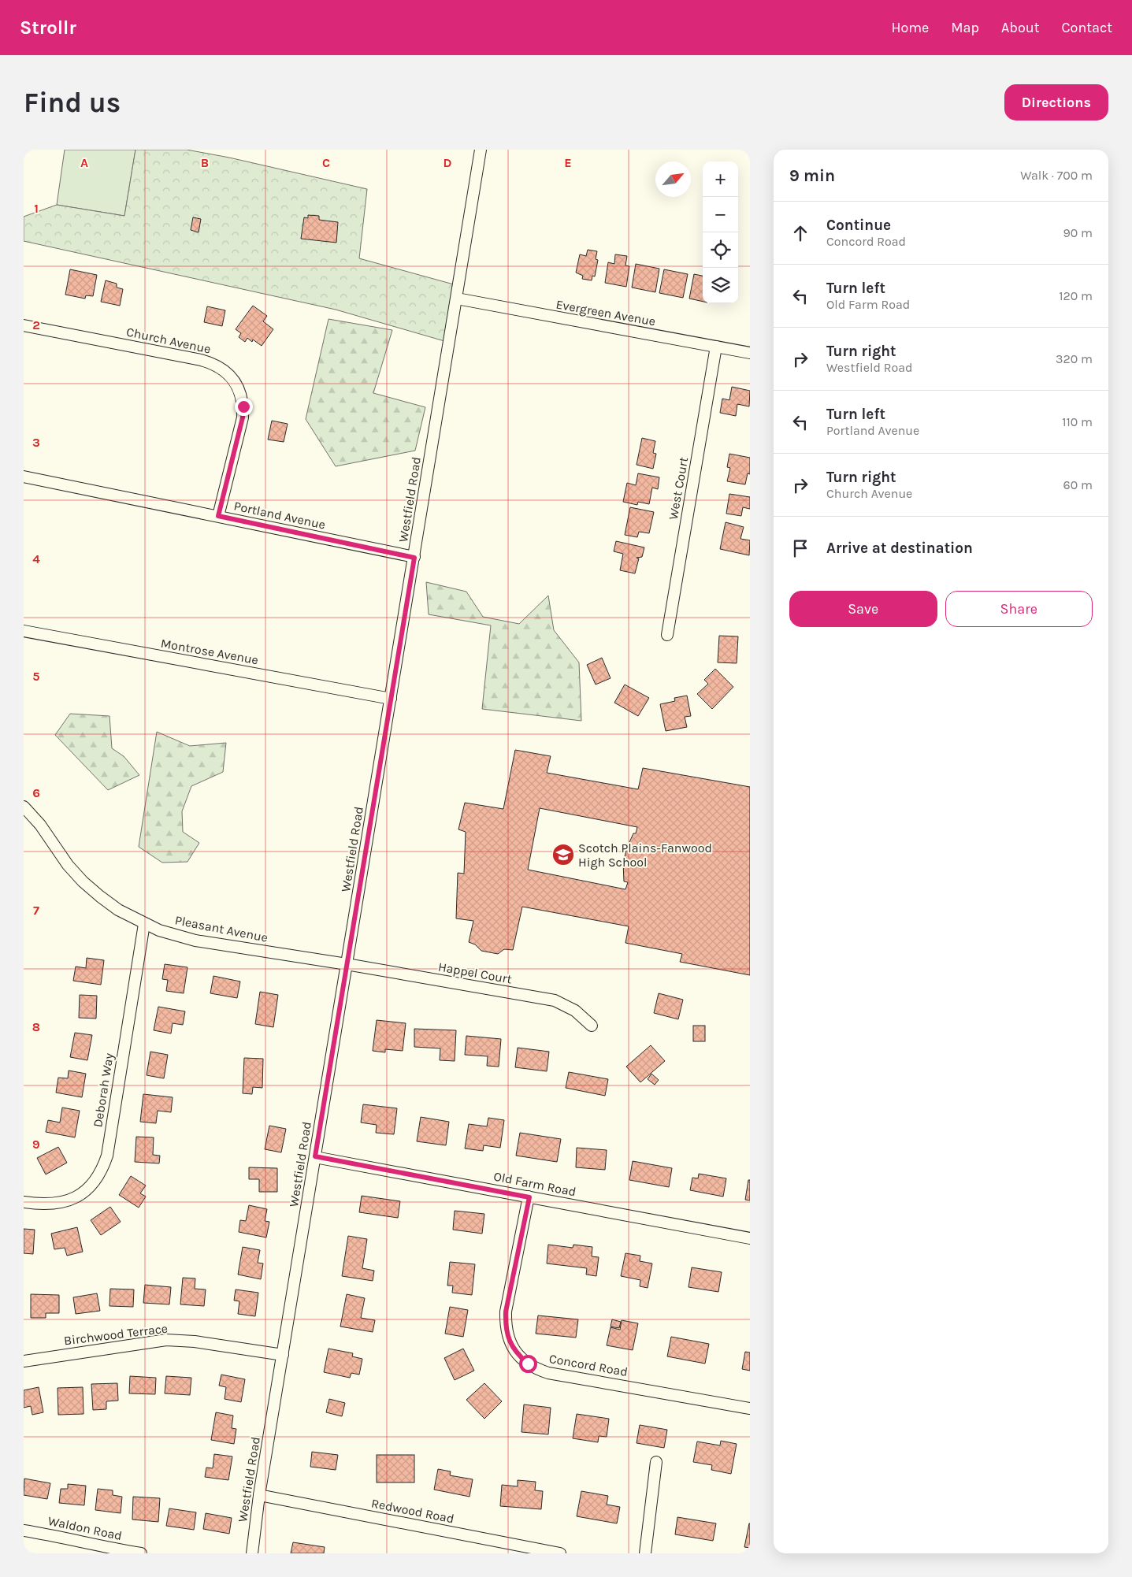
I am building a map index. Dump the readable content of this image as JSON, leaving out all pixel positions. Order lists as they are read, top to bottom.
{
  "streets": {
    "street": [
      "Evergreen Avenue",
      "Church Avenue",
      "West Court",
      "Westfield Road",
      "Portland Avenue",
      "Montrose Avenue",
      "Pleasant Avenue",
      "Happel Court",
      "Deborah Way",
      "Old Farm Road",
      "Birchwood Terrace",
      "Concord Road",
      "Redwood Road",
      "Waldon Road"
    ]
  },
  "crossings": [
    ["Evergreen Avenue", "West Court"],
    ["Evergreen Avenue", "Westfield Road"],
    ["Church Avenue", "Portland Avenue"],
    ["Westfield Road", "Portland Avenue"],
    ["Westfield Road", "Montrose Avenue"],
    ["Westfield Road", "Pleasant Avenue"],
    ["Westfield Road", "Happel Court"],
    ["Westfield Road", "Old Farm Road"],
    ["Westfield Road", "Birchwood Terrace"],
    ["Westfield Road", "Redwood Road"],
    ["Pleasant Avenue", "Happel Court"],
    ["Pleasant Avenue", "Deborah Way"],
    ["Old Farm Road", "Concord Road"]
  ],
  "places": {
    "school or university": ["Scotch Plains-Fanwood High School"]
  },
  "north": "top right",
  "page": {
    "header": "Strollr",
    "nav": [
      "Home",
      "Map",
      "About",
      "Contact"
    ],
    "buttons": [
      "Directions",
      ["Save", "Share"]
    ],
    "title": "Find us",
    "heading": ["9 min", "Walk · 700 m"],
    "map_buttons": ["+", "−"],
    "list": [
      ["Continue", "Concord Road", "90 m"],
      ["Turn left", "Old Farm Road", "120 m"],
      ["Turn right", "Westfield Road", "320 m"],
      ["Turn left", "Portland Avenue", "110 m"],
      ["Turn right", "Church Avenue", "60 m"],
      "Arrive at destination"
    ]
  },
  "grid": {
    "columns": [
      "A",
      "B",
      "C",
      "D",
      "E"
    ],
    "rows": [
      "1",
      "2",
      "3",
      "4",
      "5",
      "6",
      "7",
      "8",
      "9"
    ]
  }
}
